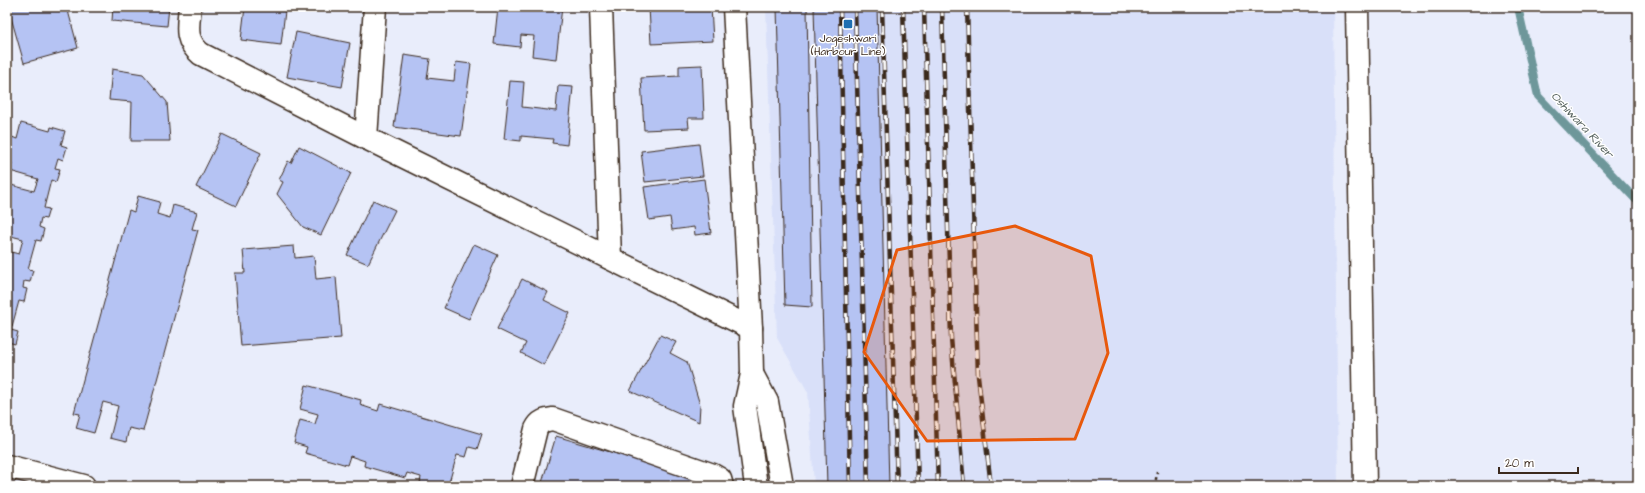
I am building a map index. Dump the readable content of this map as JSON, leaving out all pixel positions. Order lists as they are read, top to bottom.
{
  "water": ["Oshiwara River"],
  "places": {
    "transit": ["Jogeshwari (Harbour Line)"]
  },
  "scale_bar": "20 m"
}
